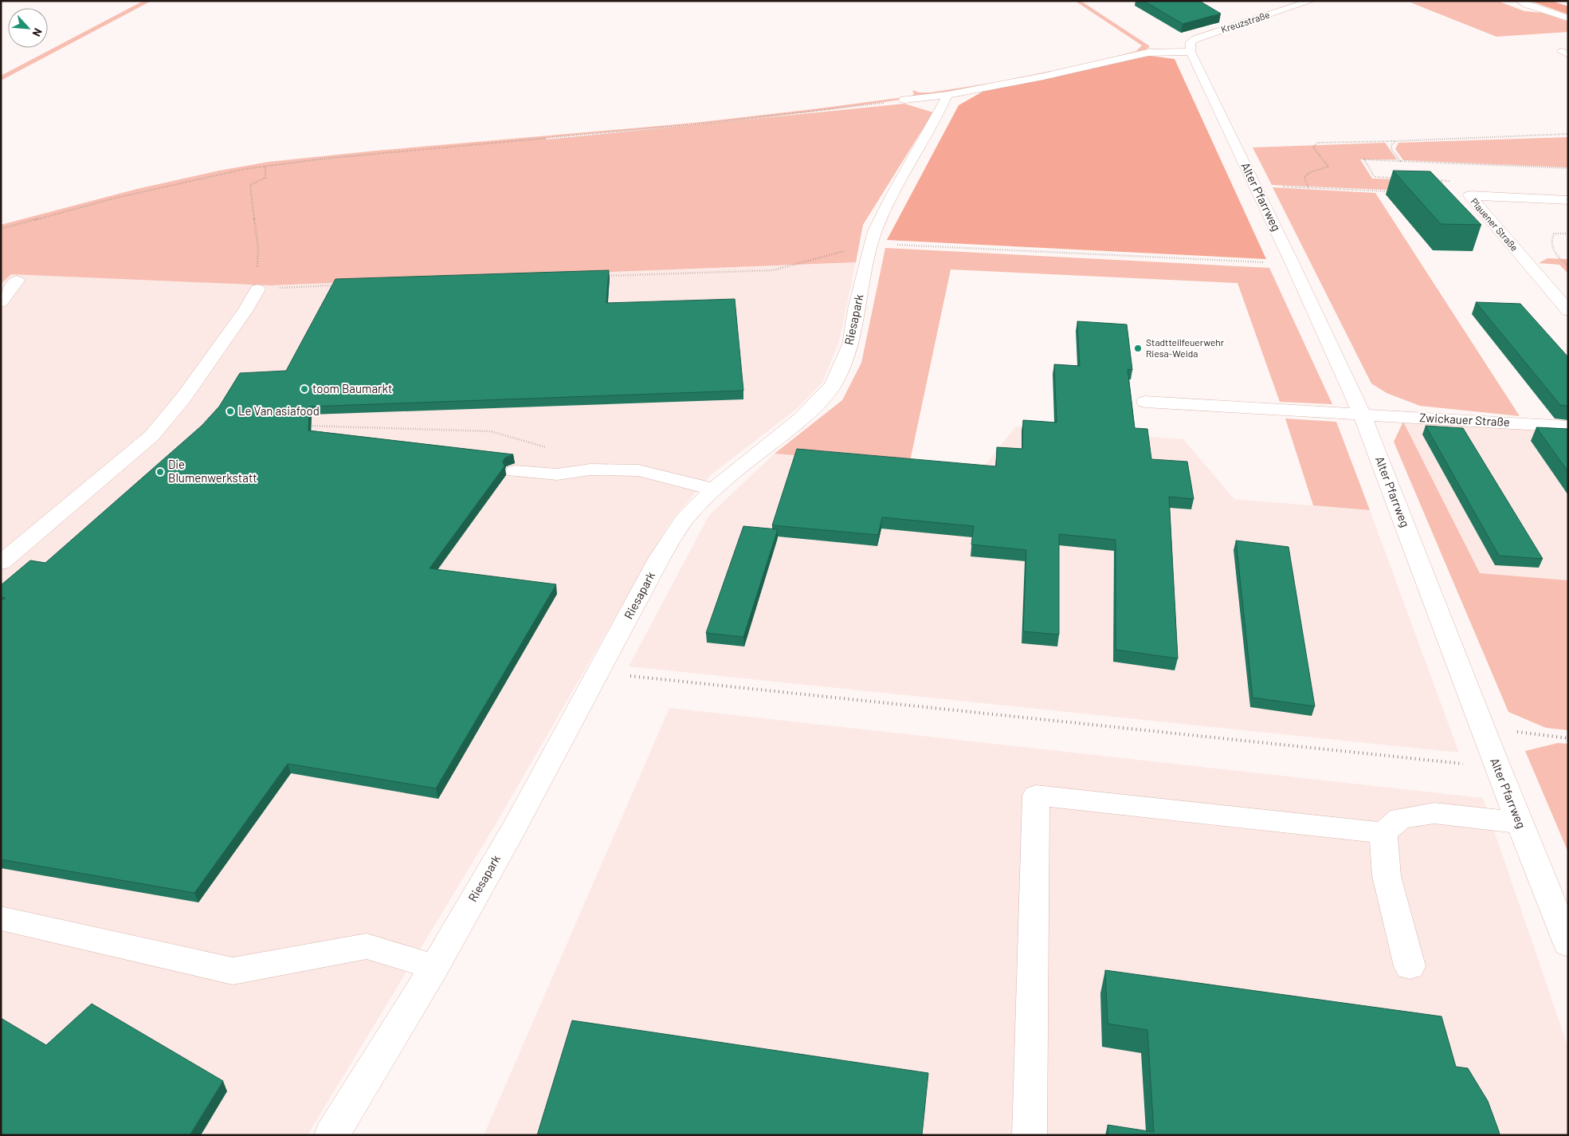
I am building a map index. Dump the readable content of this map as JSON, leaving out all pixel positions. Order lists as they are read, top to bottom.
{
  "streets": {
    "street": [
      "Kreuzstraße",
      "Alter Pfarrweg",
      "Plauener Straße",
      "Riesapark",
      "Zwickauer Straße"
    ]
  },
  "crossings": [
    ["Kreuzstraße", "Alter Pfarrweg"],
    ["Alter Pfarrweg", "Zwickauer Straße"]
  ],
  "places": [
    "Stadtteilfeuerwehr Riesa-Weida",
    "toom Baumarkt",
    "Le Van asiafood",
    "Die Blumenwerkstatt"
  ],
  "north": "bottom right"
}
